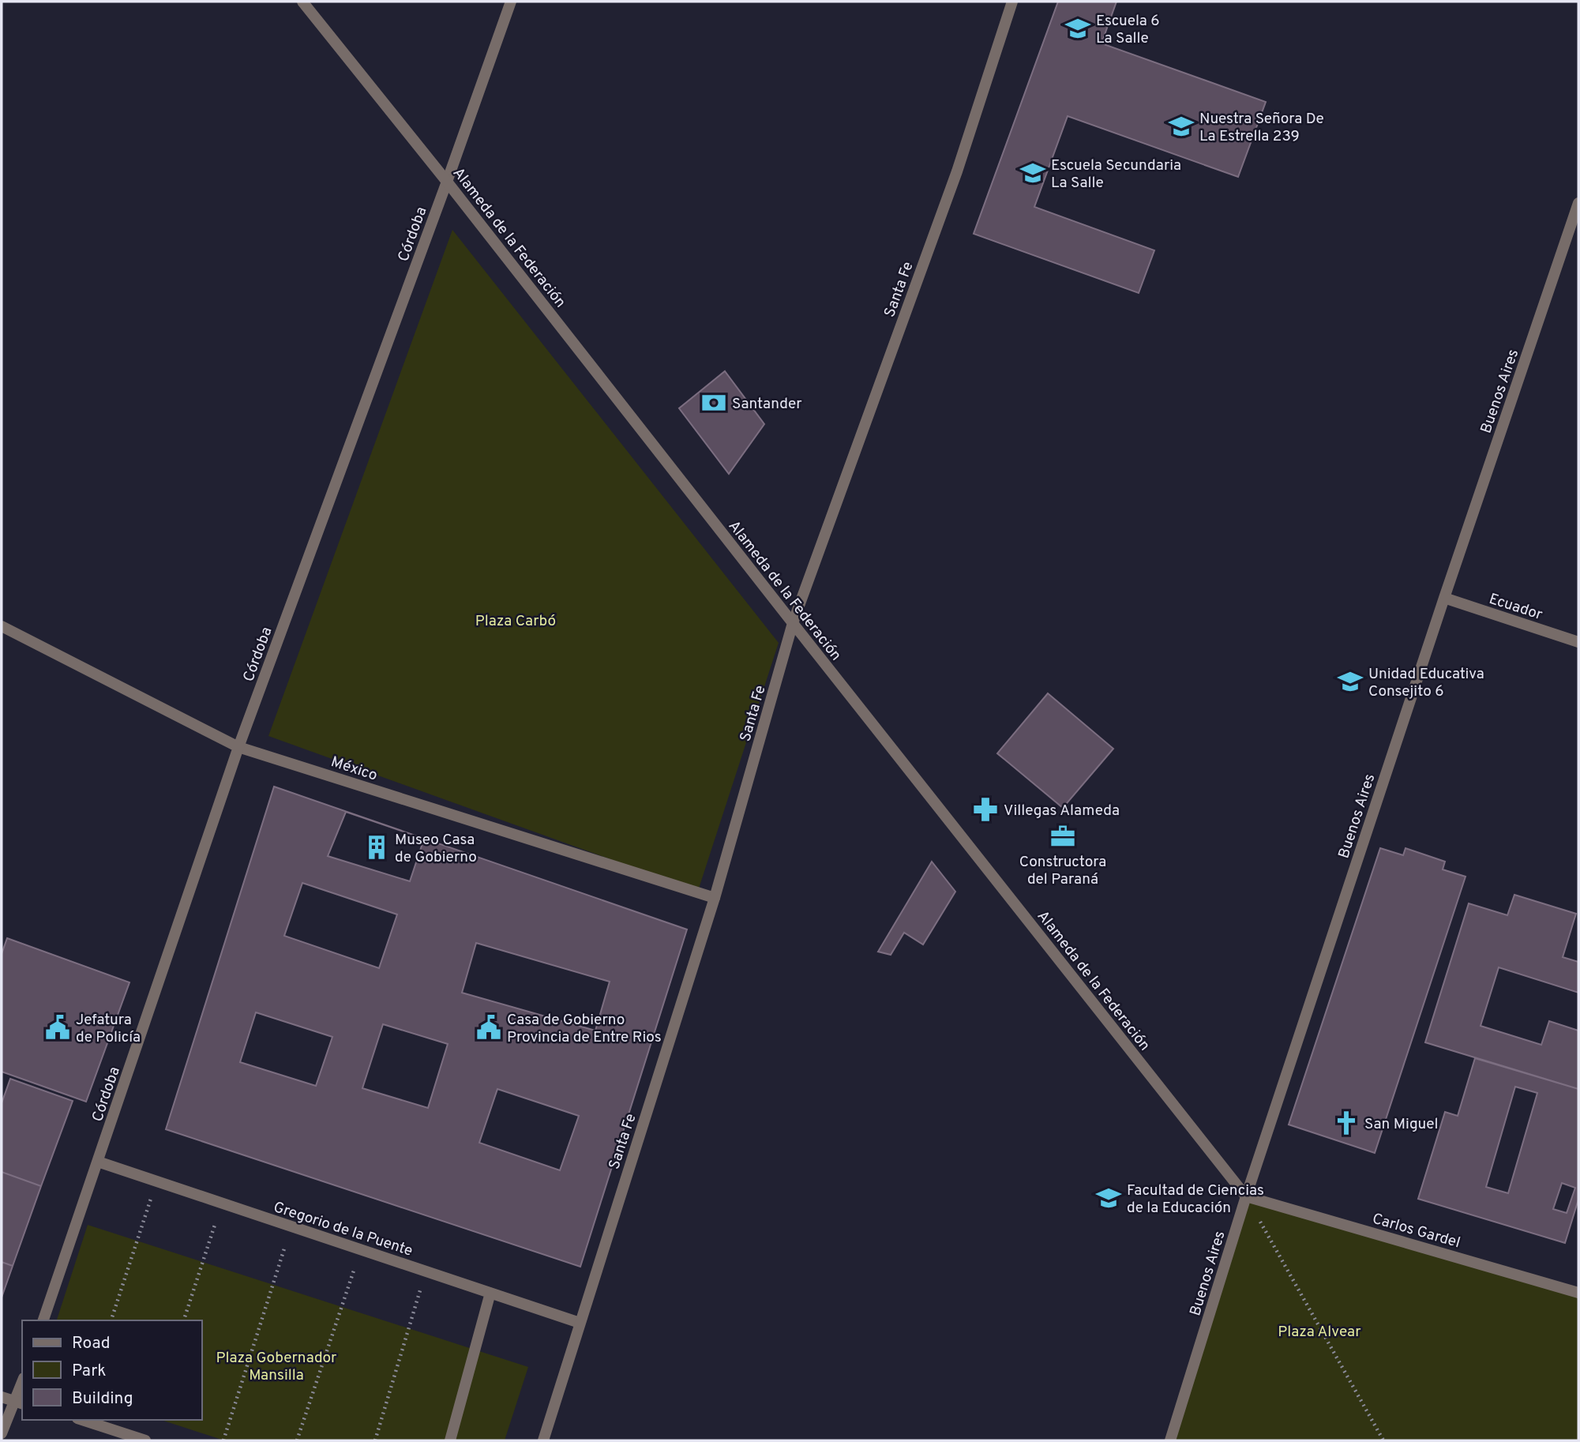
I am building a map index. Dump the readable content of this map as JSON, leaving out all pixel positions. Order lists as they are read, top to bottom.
{
  "streets": {
    "street": [
      "Córdoba",
      "Alameda de la Federación",
      "Santa Fe",
      "Buenos Aires",
      "Ecuador",
      "México",
      "Gregorio de la Puente",
      "Carlos Gardel"
    ]
  },
  "crossings": [
    ["Córdoba", "Alameda de la Federación"],
    ["Córdoba", "México"],
    ["Córdoba", "Gregorio de la Puente"],
    ["Alameda de la Federación", "Santa Fe"],
    ["Alameda de la Federación", "Buenos Aires"],
    ["Alameda de la Federación", "Carlos Gardel"],
    ["Santa Fe", "México"],
    ["Santa Fe", "Gregorio de la Puente"],
    ["Buenos Aires", "Ecuador"],
    ["Buenos Aires", "Carlos Gardel"]
  ],
  "parks": ["Plaza Carbó", "Plaza Alvear", "Plaza Gobernador Mansilla"],
  "places": {
    "school or university": [
      "Escuela 6 La Salle",
      "Nuestra Señora De La Estrella 239",
      "Escuela Secundaria La Salle",
      "Unidad Educativa Consejito 6",
      "Facultad de Ciencias de la Educación"
    ],
    "bank": ["Santander"],
    "pharmacy": ["Villegas Alameda"],
    "office": ["Constructora del Paraná"],
    "building": ["Museo Casa de Gobierno"],
    "public building": ["Jefatura de Policía", "Casa de Gobierno Provincia de Entre Rios"],
    "church": ["San Miguel"]
  },
  "legend": ["Road", "Park", "Building"]
}
